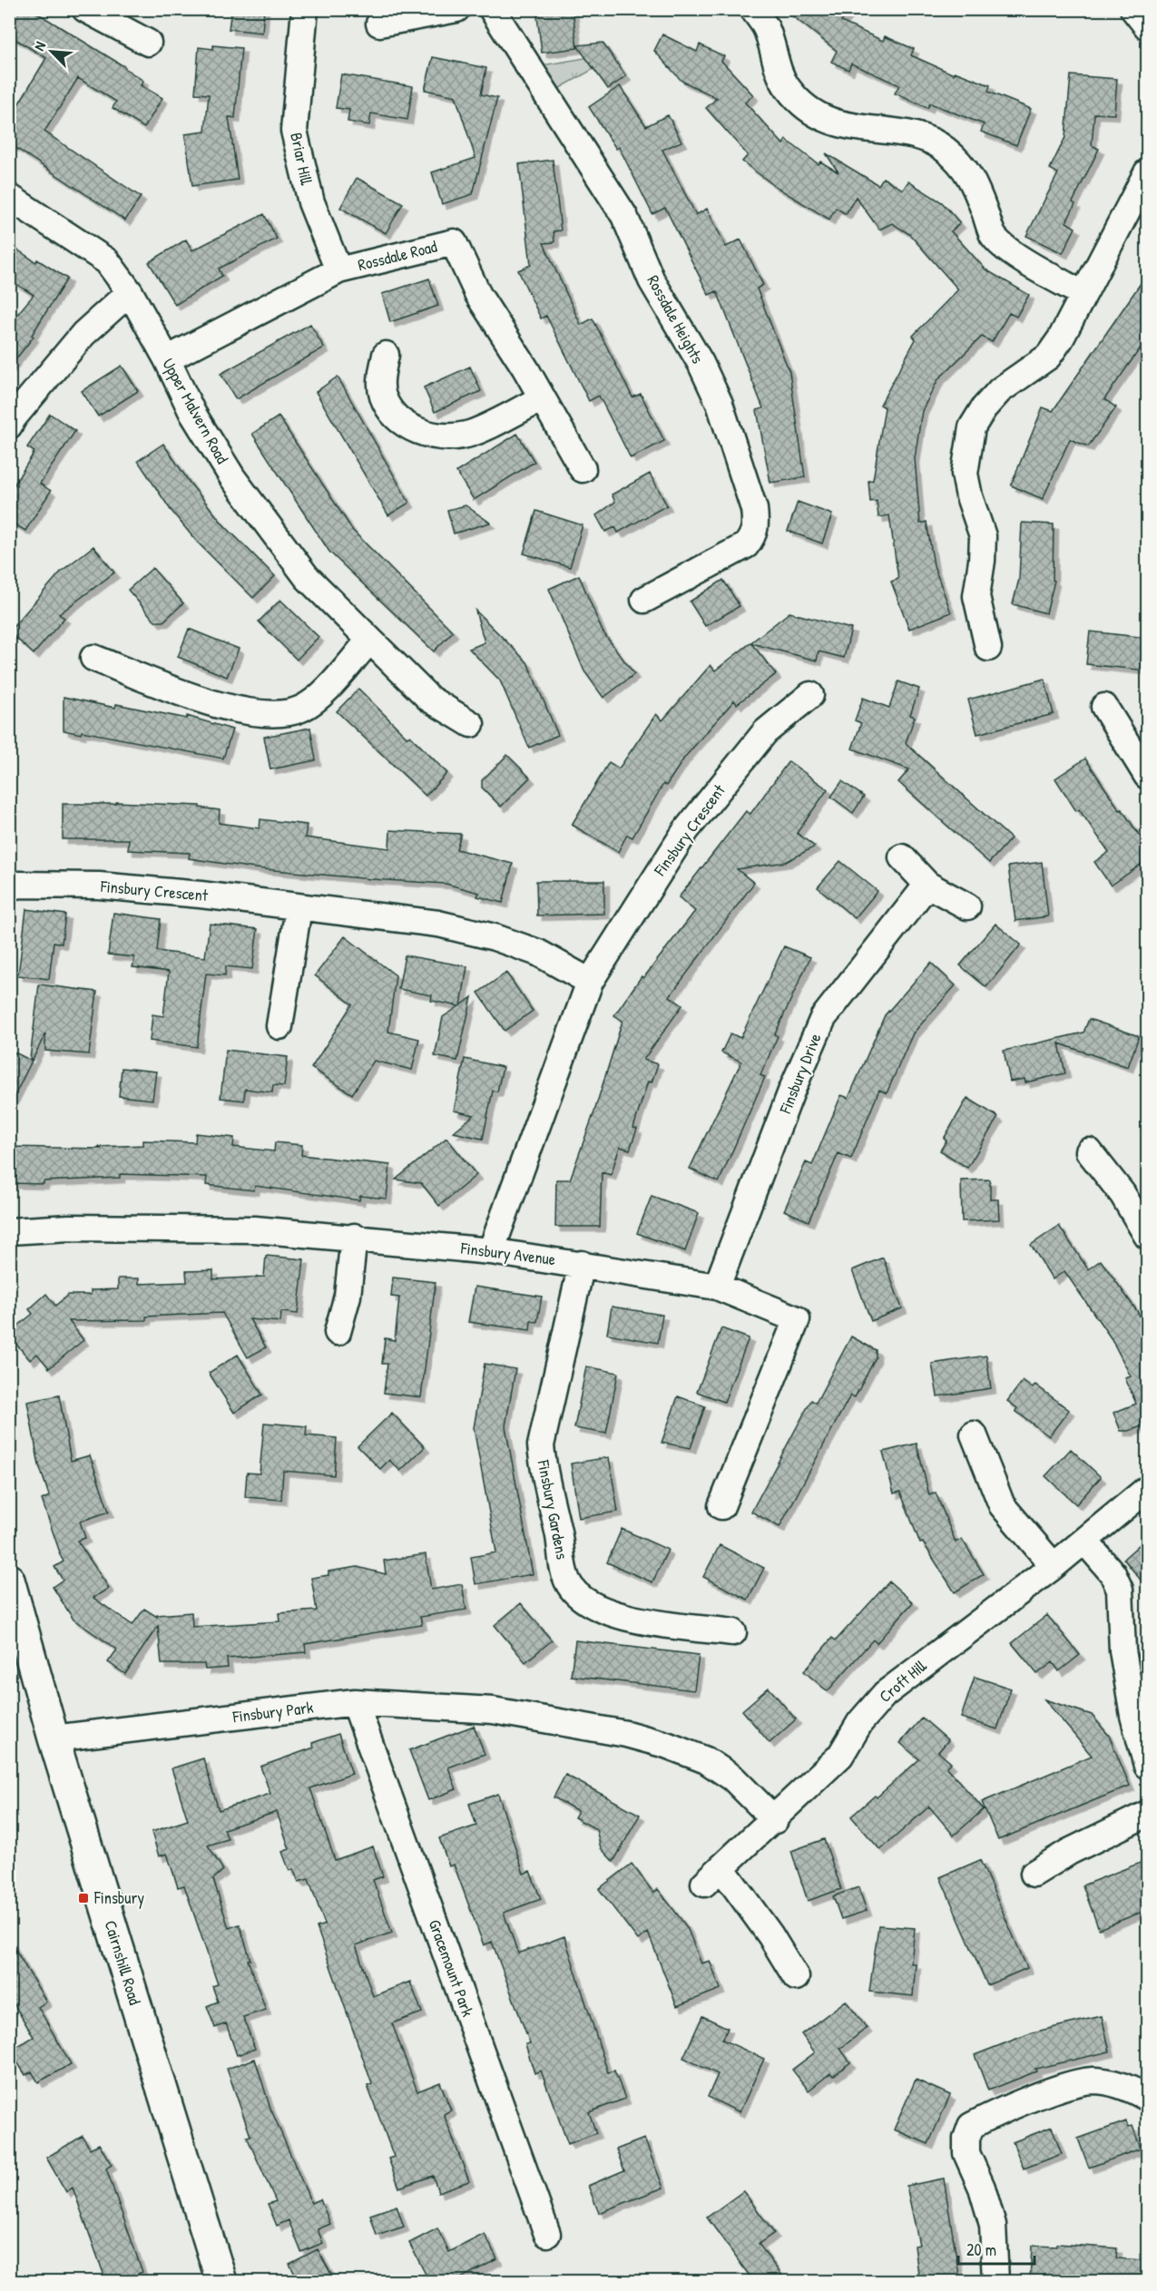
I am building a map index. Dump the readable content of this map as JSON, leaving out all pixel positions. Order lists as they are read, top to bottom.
{
  "streets": {
    "street": [
      "Briar Hill",
      "Rossdale Road",
      "Rossdale Heights",
      "Upper Malvern Road",
      "Finsbury Crescent",
      "Finsbury Drive",
      "Finsbury Avenue",
      "Finsbury Gardens",
      "Croft Hill",
      "Finsbury Park",
      "Cairnshill Road",
      "Gracemount Park"
    ]
  },
  "crossings": [
    ["Briar Hill", "Rossdale Road"],
    ["Rossdale Road", "Upper Malvern Road"],
    ["Finsbury Crescent", "Finsbury Avenue"],
    ["Finsbury Drive", "Finsbury Avenue"],
    ["Finsbury Avenue", "Finsbury Gardens"],
    ["Croft Hill", "Finsbury Park"],
    ["Finsbury Park", "Cairnshill Road"],
    ["Finsbury Park", "Gracemount Park"]
  ],
  "places": {
    "transit": ["Finsbury"]
  },
  "scale_bar": "20 m",
  "north": "top left"
}
